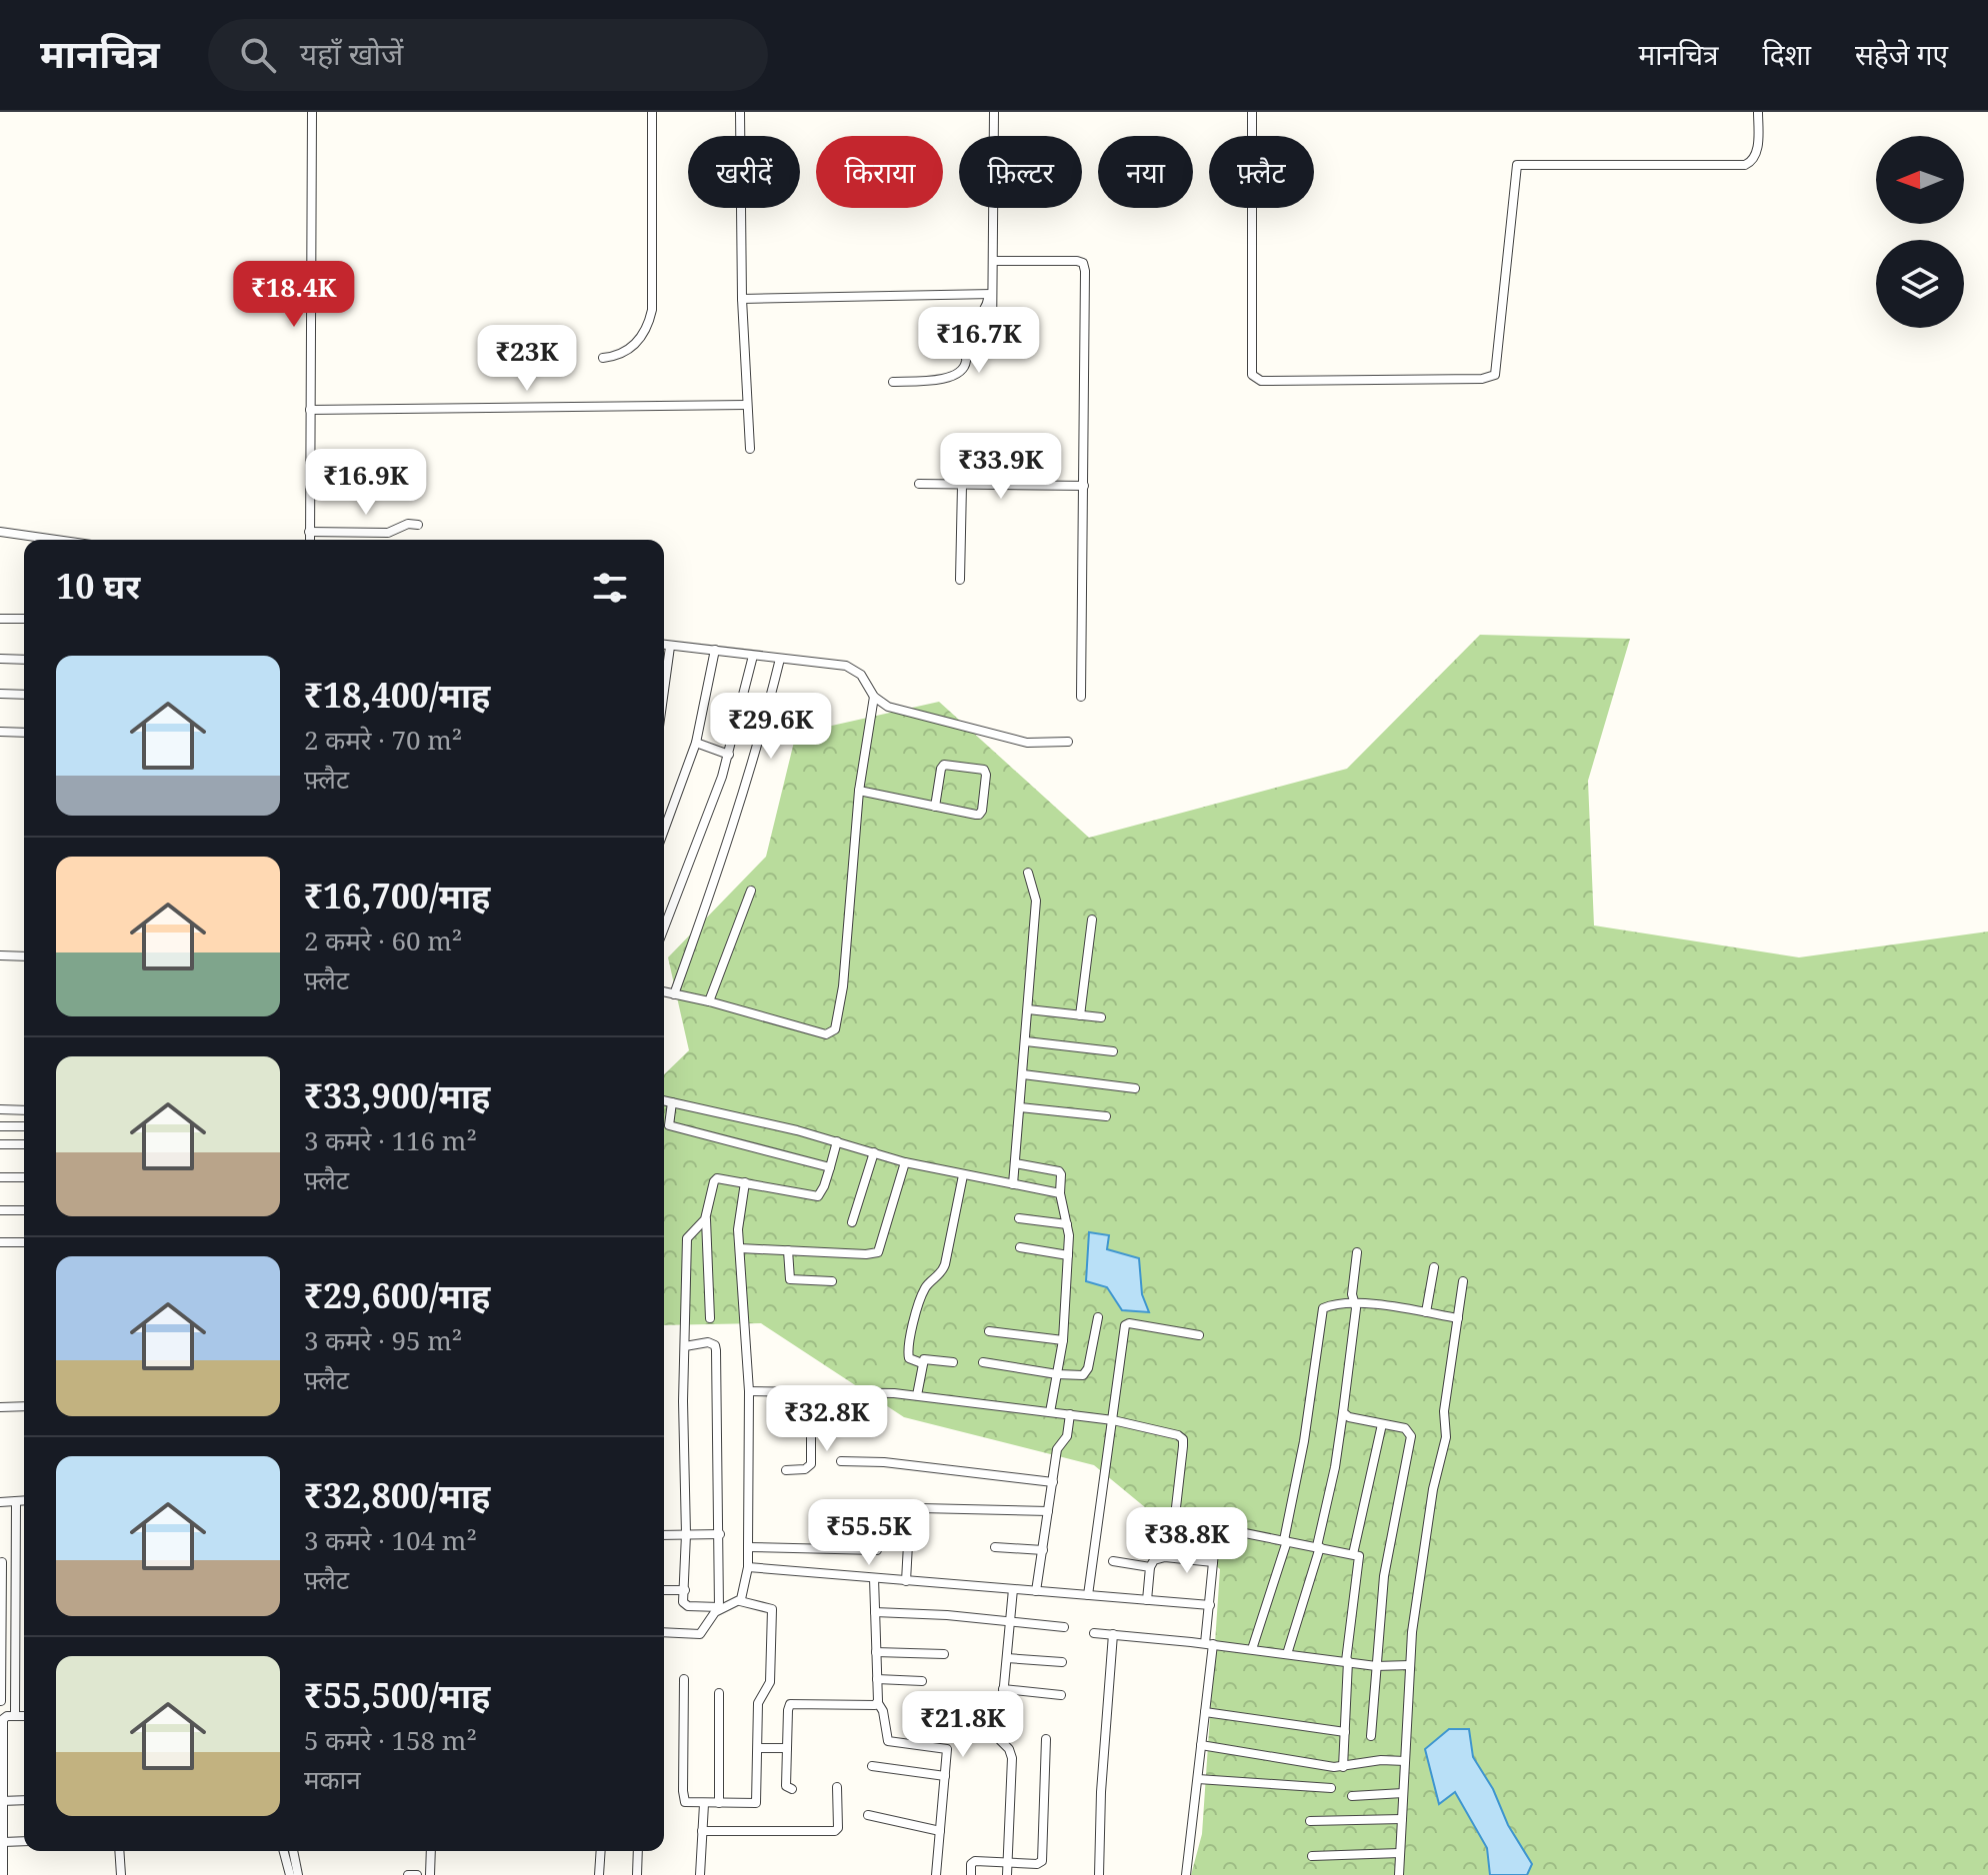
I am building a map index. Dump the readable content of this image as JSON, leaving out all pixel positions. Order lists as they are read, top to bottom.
{
  "north": "left",
  "page": {
    "header": "मानचित्र",
    "search": "यहाँ खोजें",
    "nav": ["मानचित्र", "दिशा", "सहेजे गए"],
    "chip": [
      "खरीदें",
      "किराया",
      "फ़िल्टर",
      "नया",
      "फ़्लैट"
    ],
    "price": [
      "₹18.4K",
      "₹16.7K",
      "₹23K",
      "₹33.9K",
      "₹16.9K",
      "₹29.6K",
      "₹32.8K",
      "₹55.5K",
      "₹38.8K",
      "₹21.8K"
    ],
    "heading": "10 घर",
    "list": [
      {
        "name": "₹18,400/माह",
        "note": "2 कमरे · 70 m² · फ़्लैट"
      },
      {
        "name": "₹16,700/माह",
        "note": "2 कमरे · 60 m² · फ़्लैट"
      },
      {
        "name": "₹33,900/माह",
        "note": "3 कमरे · 116 m² · फ़्लैट"
      },
      {
        "name": "₹29,600/माह",
        "note": "3 कमरे · 95 m² · फ़्लैट"
      },
      {
        "name": "₹32,800/माह",
        "note": "3 कमरे · 104 m² · फ़्लैट"
      },
      {
        "name": "₹55,500/माह",
        "note": "5 कमरे · 158 m² · मकान"
      }
    ]
  }
}
